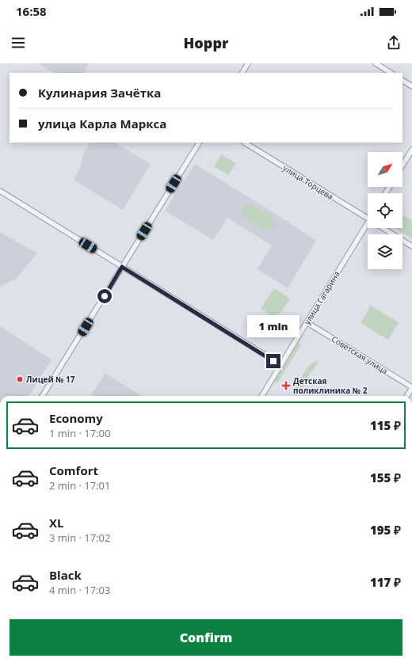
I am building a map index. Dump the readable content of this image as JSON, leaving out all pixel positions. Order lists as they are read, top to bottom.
{
  "streets": {
    "street": ["улица Торцева", "улица Гагарина", "Советская улица"]
  },
  "crossings": [
    ["улица Гагарина", "Советская улица"]
  ],
  "places": {
    "other": ["Лицей № 17"],
    "health": ["Детская поликлиника № 2"]
  },
  "north": "top right",
  "page": {
    "status": "16:58",
    "header": "Hoppr",
    "banner": ["Кулинария Зачётка", "улица Карла Маркса"],
    "bubble": "1 min",
    "list": [
      {
        "name": "Economy",
        "note": "1 min · 17:00",
        "value": "115 ₽"
      },
      {
        "name": "Comfort",
        "note": "2 min · 17:01",
        "value": "155 ₽"
      },
      {
        "name": "XL",
        "note": "3 min · 17:02",
        "value": "195 ₽"
      },
      {
        "name": "Black",
        "note": "4 min · 17:03",
        "value": "117 ₽"
      }
    ],
    "buttons": "Confirm"
  }
}
